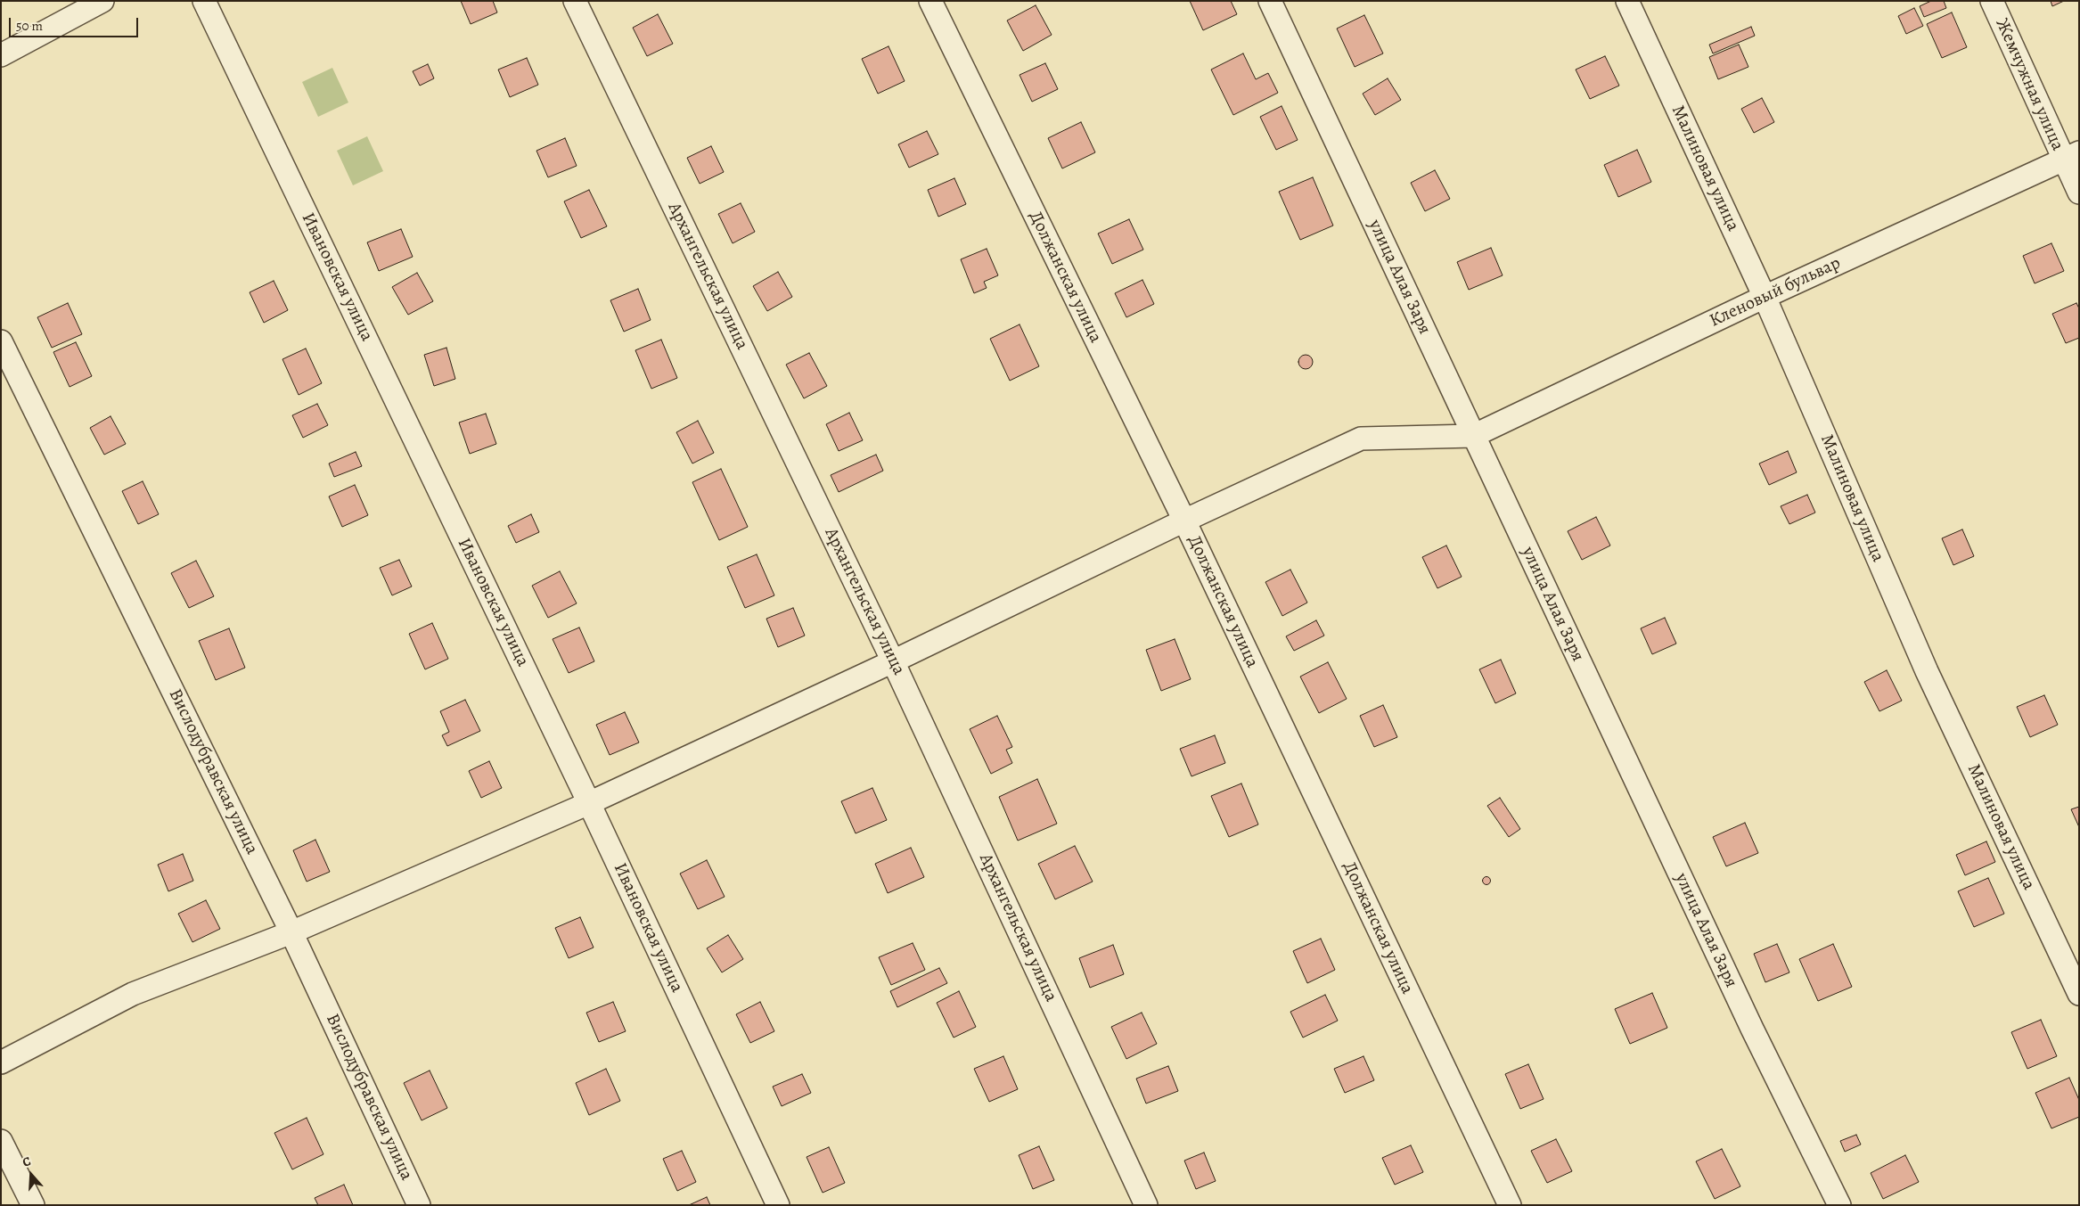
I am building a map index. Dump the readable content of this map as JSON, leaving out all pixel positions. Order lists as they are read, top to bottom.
{
  "streets": {
    "street": [
      "Жемчужная улица",
      "Малиновая улица",
      "Архангельская улица",
      "Ивановская улица",
      "Должанская улица",
      "улица Алая Заря",
      "Кленовый бульвар",
      "Вислодубравская улица"
    ]
  },
  "crossings": [
    ["Жемчужная улица", "Кленовый бульвар"],
    ["Малиновая улица", "Кленовый бульвар"],
    ["улица Алая Заря", "Кленовый бульвар"]
  ],
  "scale_bar": "50 m",
  "north": "top"
}
